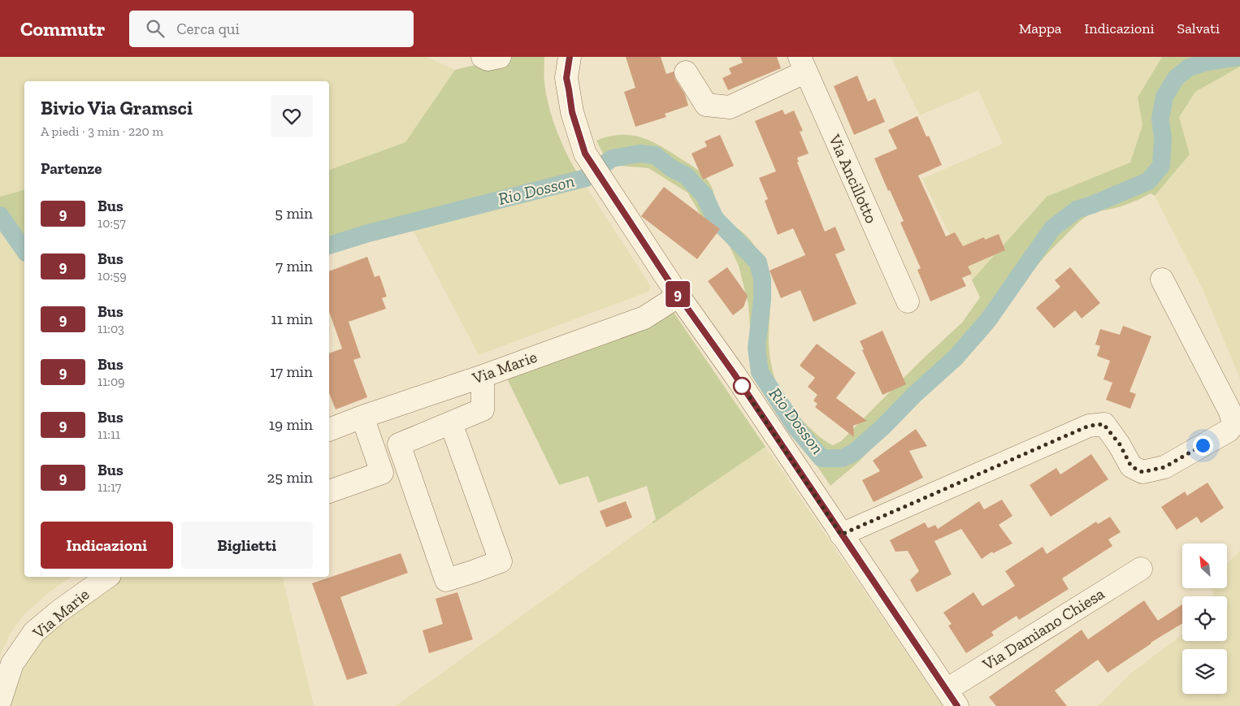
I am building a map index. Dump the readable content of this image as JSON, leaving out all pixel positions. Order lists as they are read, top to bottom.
{
  "streets": {
    "street": ["Via Ancillotto", "Via Marie", "Via Damiano Chiesa"]
  },
  "water": ["Rio Dosson"],
  "lines": ["bus line 9"],
  "north": "top left",
  "page": {
    "header": "Commutr",
    "search": "Cerca qui",
    "nav": ["Mappa", "Indicazioni", "Salvati"],
    "on_map": "9",
    "heading": [
      ["Bivio Via Gramsci", "A piedi · 3 min · 220 m"],
      "Partenze"
    ],
    "list": [
      {
        "mark": "9",
        "name": "Bus",
        "note": "10:57",
        "value": "5 min"
      },
      {
        "mark": "9",
        "name": "Bus",
        "note": "10:59",
        "value": "7 min"
      },
      {
        "mark": "9",
        "name": "Bus",
        "note": "11:03",
        "value": "11 min"
      },
      {
        "mark": "9",
        "name": "Bus",
        "note": "11:09",
        "value": "17 min"
      },
      {
        "mark": "9",
        "name": "Bus",
        "note": "11:11",
        "value": "19 min"
      },
      {
        "mark": "9",
        "name": "Bus",
        "note": "11:17",
        "value": "25 min"
      }
    ],
    "buttons": ["Indicazioni", "Biglietti"]
  }
}
